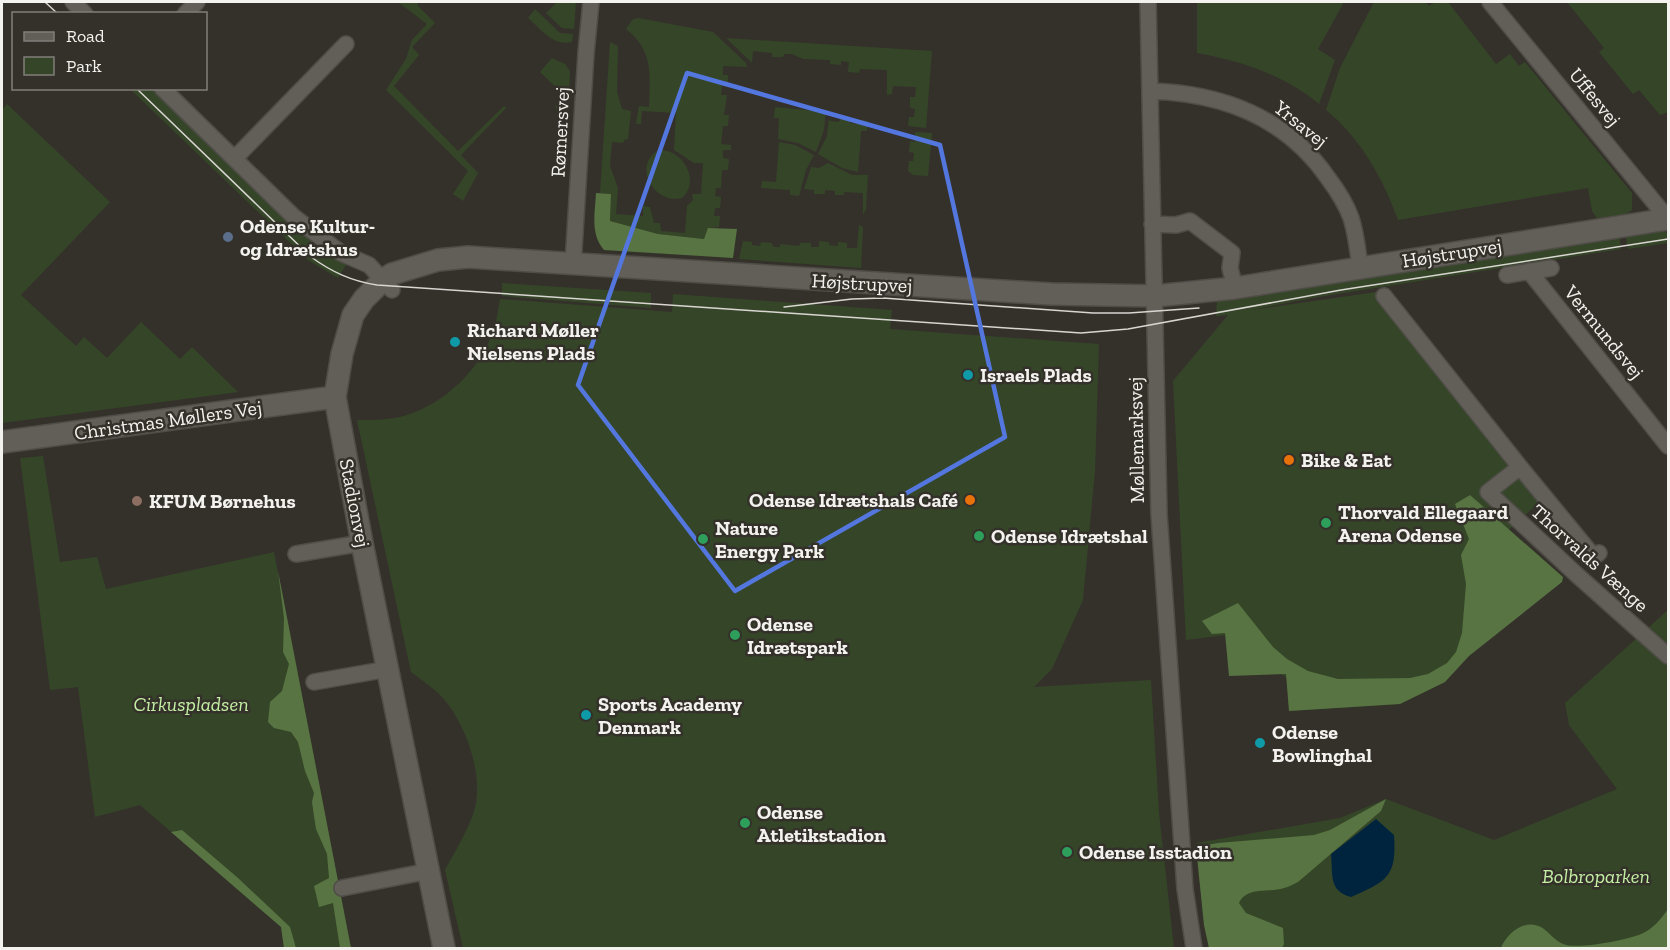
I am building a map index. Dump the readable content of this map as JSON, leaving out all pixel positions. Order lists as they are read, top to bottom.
{
  "streets": {
    "street": [
      "Uffesvej",
      "Yrsavej",
      "Rømersvej",
      "Højstrupvej",
      "Vermundsvej",
      "Christmas Møllers Vej",
      "Møllemarksvej",
      "Stadionvej",
      "Thorvalds Vænge"
    ]
  },
  "crossings": [
    ["Uffesvej", "Højstrupvej"],
    ["Yrsavej", "Højstrupvej"],
    ["Yrsavej", "Møllemarksvej"],
    ["Rømersvej", "Højstrupvej"],
    ["Højstrupvej", "Møllemarksvej"],
    ["Højstrupvej", "Stadionvej"],
    ["Christmas Møllers Vej", "Stadionvej"]
  ],
  "parks": ["Cirkuspladsen", "Bolbroparken"],
  "places": [
    "Odense Kultur- og Idrætshus",
    "Richard Møller Nielsens Plads",
    "Israels Plads",
    "Bike & Eat",
    "Odense Idrætshals Café",
    "KFUM Børnehus",
    "Thorvald Ellegaard Arena Odense",
    "Odense Idrætshal",
    "Nature Energy Park",
    "Odense Idrætspark",
    "Sports Academy Denmark",
    "Odense Bowlinghal",
    "Odense Atletikstadion",
    "Odense Isstadion"
  ],
  "legend": ["Road", "Park"]
}
